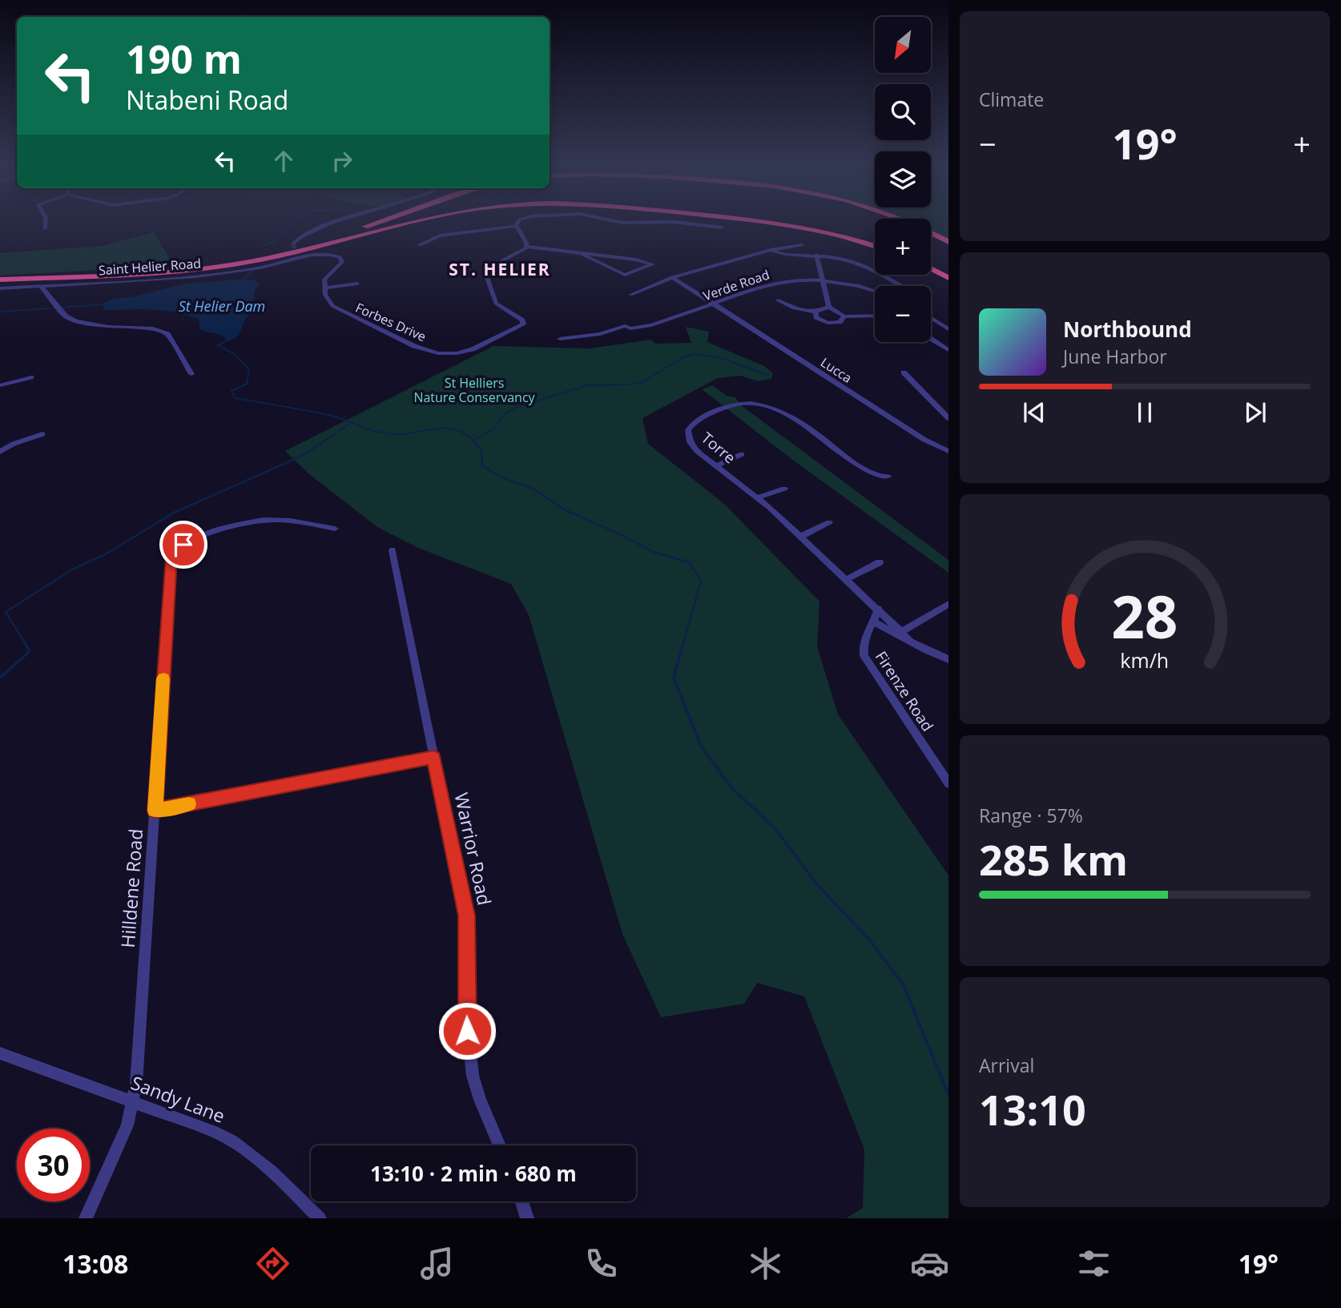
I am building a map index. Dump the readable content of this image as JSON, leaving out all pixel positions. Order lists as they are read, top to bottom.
{
  "streets": {
    "street": [
      "Saint Helier Road",
      "Verde Road",
      "Forbes Drive",
      "Lucca",
      "Torre",
      "Firenze Road",
      "Warrior Road",
      "Hilldene Road",
      "Sandy Lane"
    ]
  },
  "crossings": [
    ["Saint Helier Road", "Forbes Drive"],
    ["Verde Road", "Lucca"],
    ["Torre", "Firenze Road"],
    ["Hilldene Road", "Sandy Lane"]
  ],
  "districts": ["ST. HELIER"],
  "water": ["St Helier Dam"],
  "parks": ["St Helliers Nature Conservancy"],
  "north": "bottom left",
  "page": {
    "tile": [
      "Climate",
      ["Range · 57%", "285 km"],
      ["Arrival", "13:10"]
    ],
    "map_buttons": ["+", "−"],
    "turn": ["190 m", "Ntabeni Road"],
    "heat": ["−", "19°", "+"],
    "song": ["Northbound", "June Harbor"],
    "limit": "30",
    "trip": "13:10 · 2 min · 680 m",
    "tabs": ["13:08", "19°"],
    "gauge": ["28", "km/h"]
  }
}
